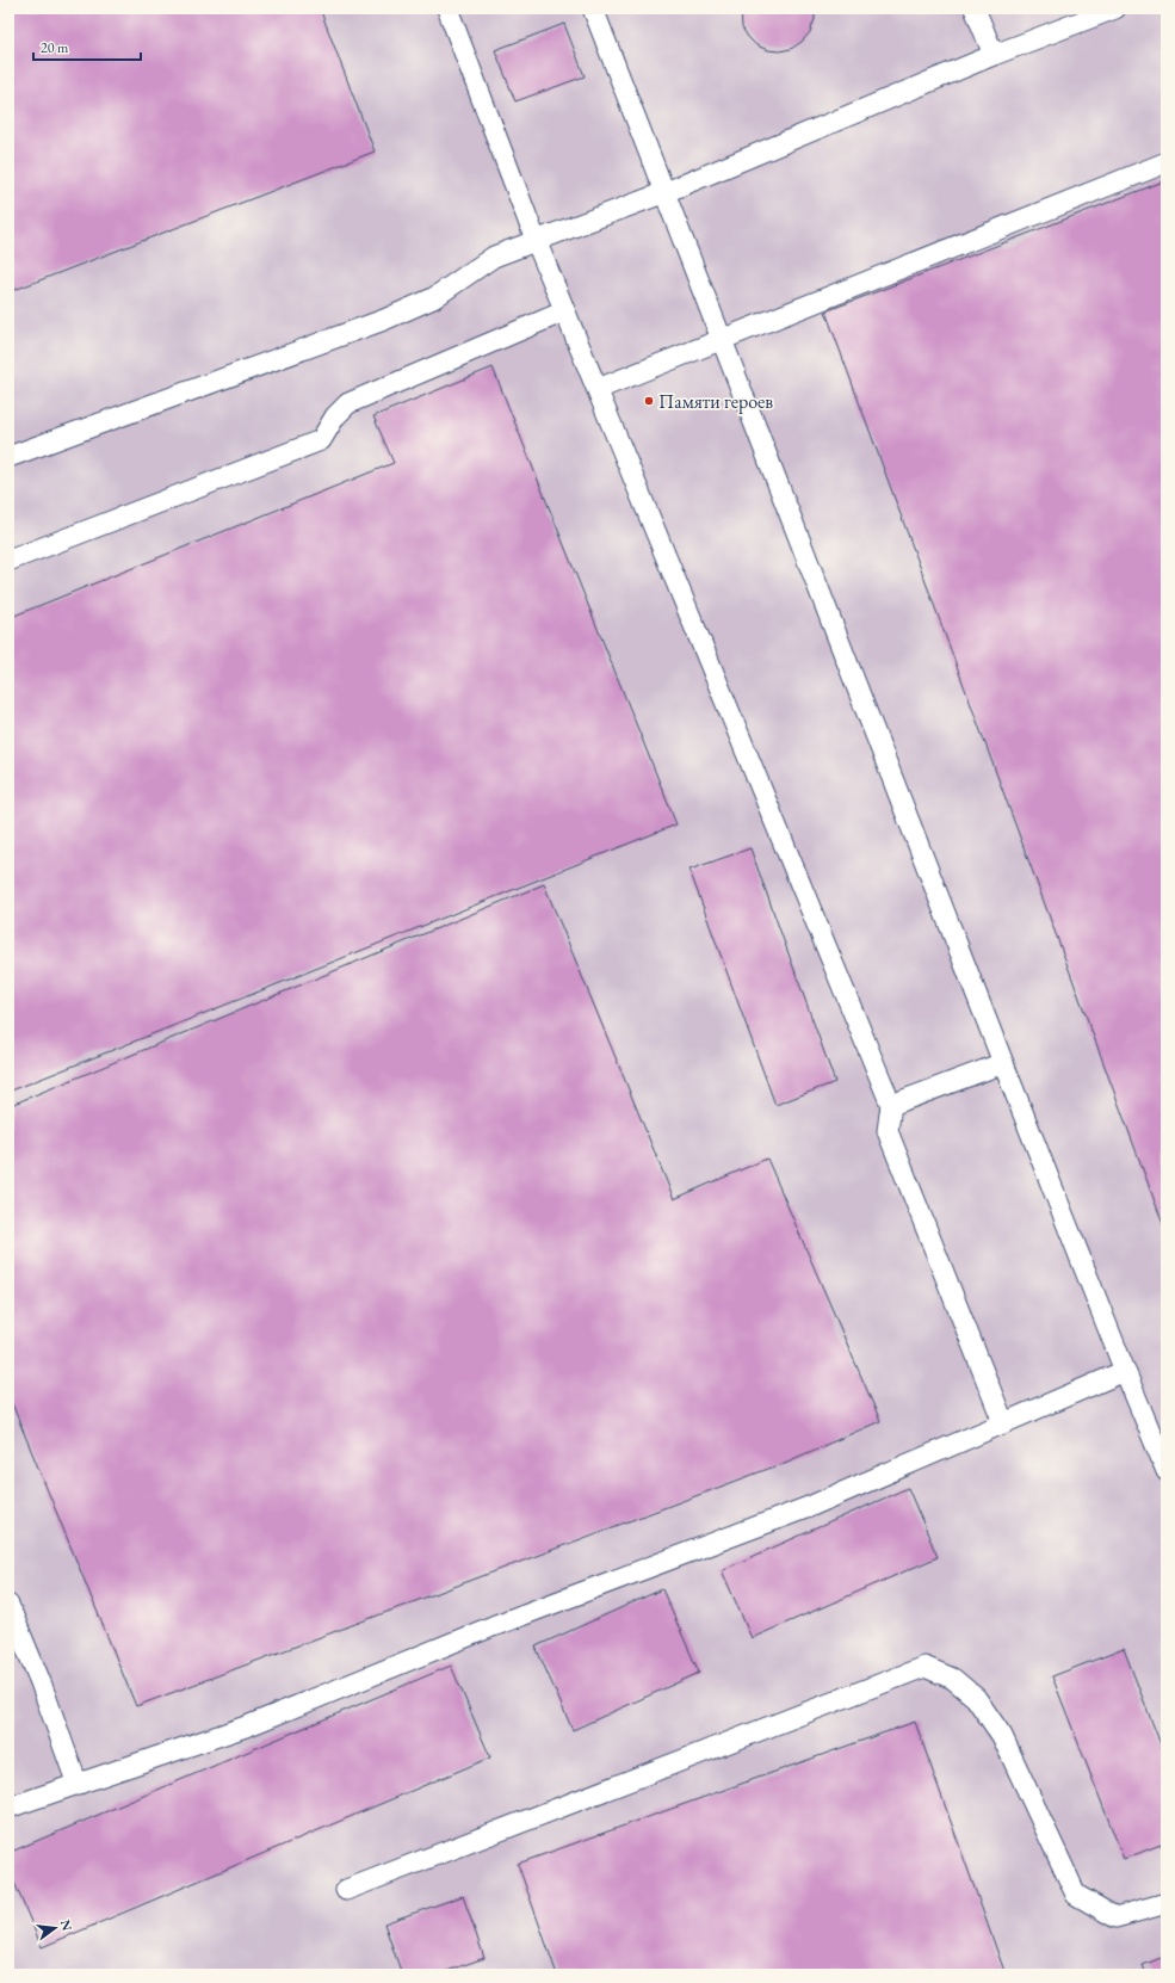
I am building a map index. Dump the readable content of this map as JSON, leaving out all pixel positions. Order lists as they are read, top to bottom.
{
  "places": ["Памяти героев"],
  "scale_bar": "20 m",
  "north": "right"
}
